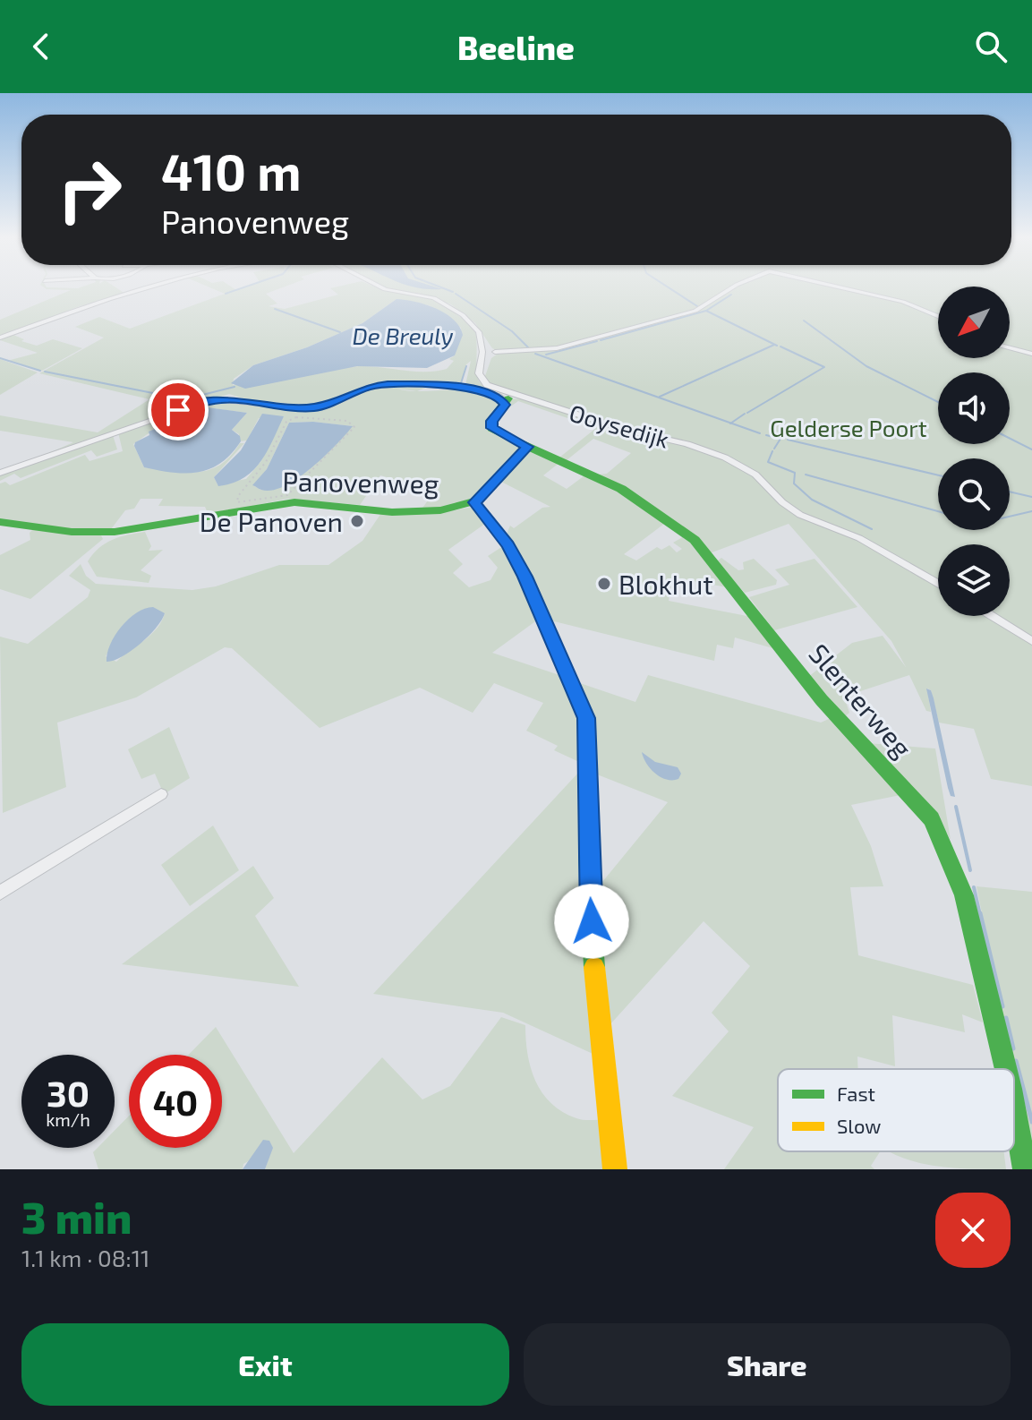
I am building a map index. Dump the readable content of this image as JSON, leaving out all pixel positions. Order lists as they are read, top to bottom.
{
  "streets": {
    "street": ["Ooysedijk", "Panovenweg", "Slenterweg"]
  },
  "crossings": [
    ["Ooysedijk", "Slenterweg"],
    ["Panovenweg", "Slenterweg"]
  ],
  "water": ["De Breuly"],
  "parks": ["Gelderse Poort"],
  "places": ["De Panoven", "Blokhut"],
  "legend": ["Fast", "Slow"],
  "north": "bottom left",
  "page": {
    "header": "Beeline",
    "turn": ["410 m", "Panovenweg"],
    "speed": "30 km/h",
    "limit": "40",
    "heading": ["3 min", "1.1 km · 08:11"],
    "buttons": ["Exit", "Share"]
  }
}
